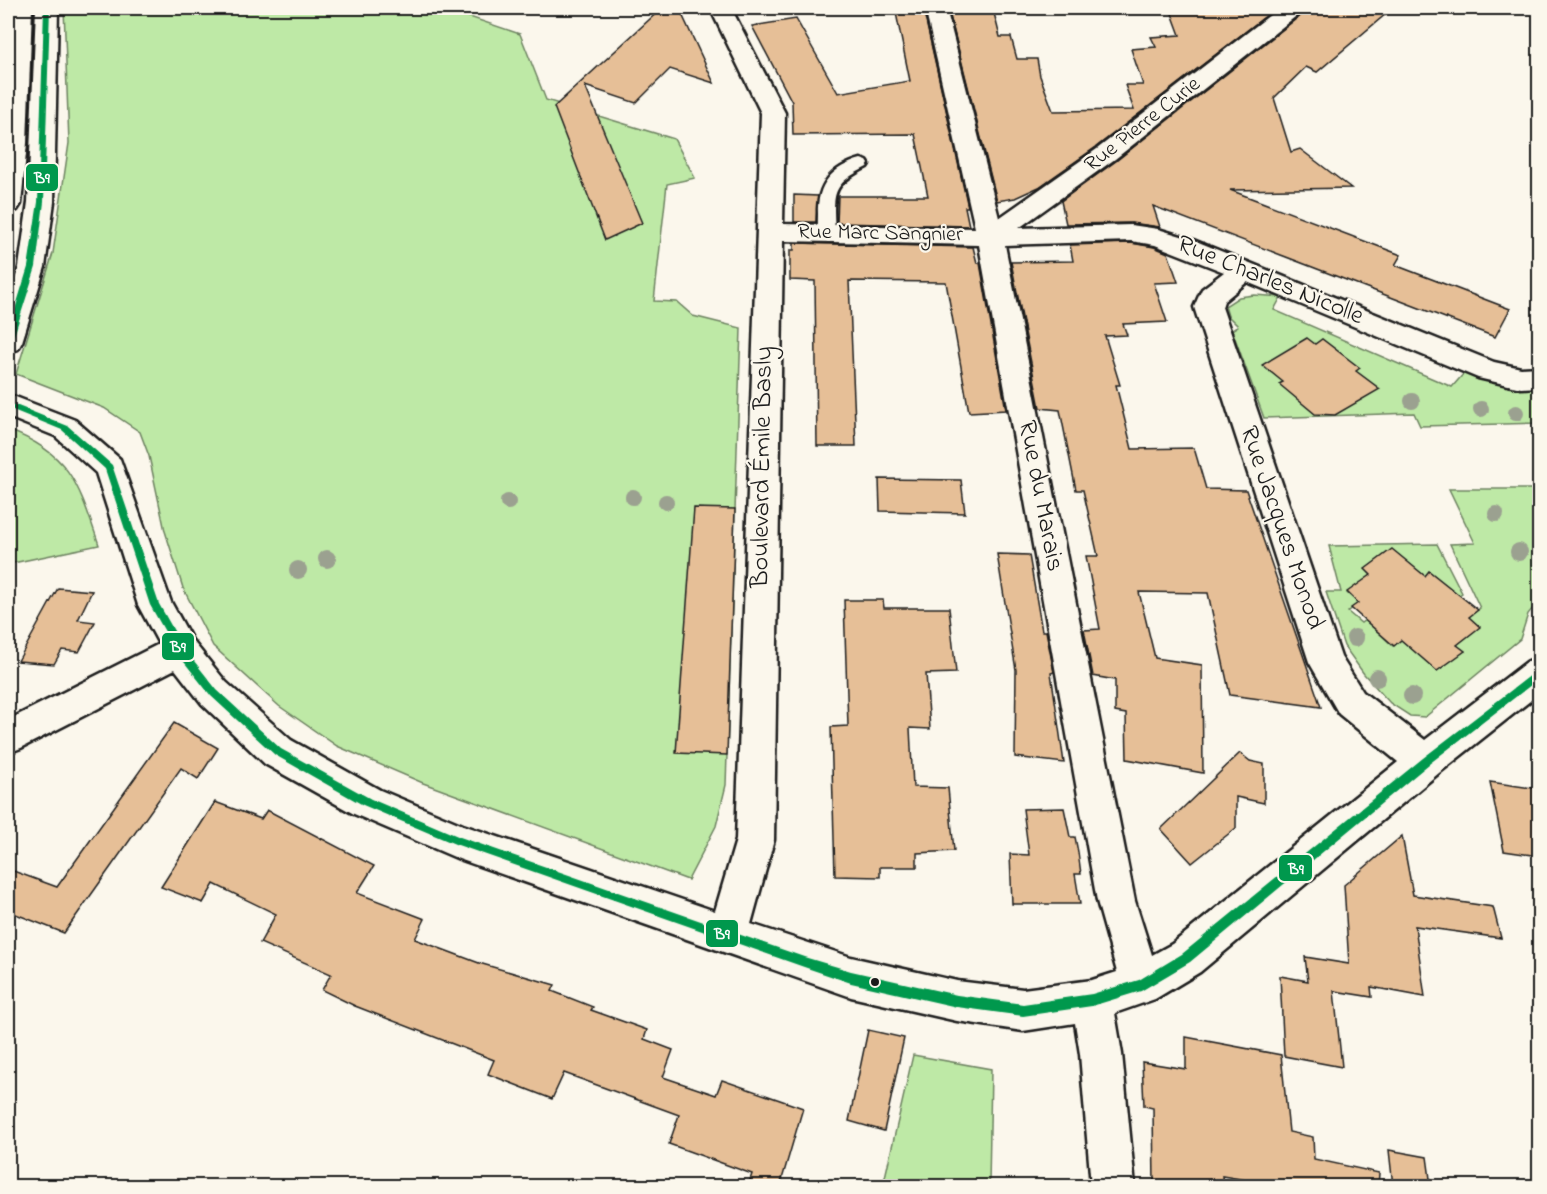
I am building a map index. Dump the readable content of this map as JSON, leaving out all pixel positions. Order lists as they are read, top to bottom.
{
  "streets": {
    "street": [
      "Rue Pierre Curie",
      "Rue Marc Sangnier",
      "Rue Charles Nicolle",
      "Boulevard Émile Basly",
      "Rue du Marais",
      "Rue Jacques Monod"
    ]
  },
  "crossings": [
    ["Rue Pierre Curie", "Rue Marc Sangnier"],
    ["Rue Pierre Curie", "Rue Charles Nicolle"],
    ["Rue Pierre Curie", "Rue du Marais"],
    ["Rue Marc Sangnier", "Rue Charles Nicolle"],
    ["Rue Marc Sangnier", "Boulevard Émile Basly"],
    ["Rue Marc Sangnier", "Rue du Marais"],
    ["Rue Charles Nicolle", "Rue du Marais"],
    ["Rue Charles Nicolle", "Rue Jacques Monod"]
  ],
  "lines": ["transit line B9"]
}
